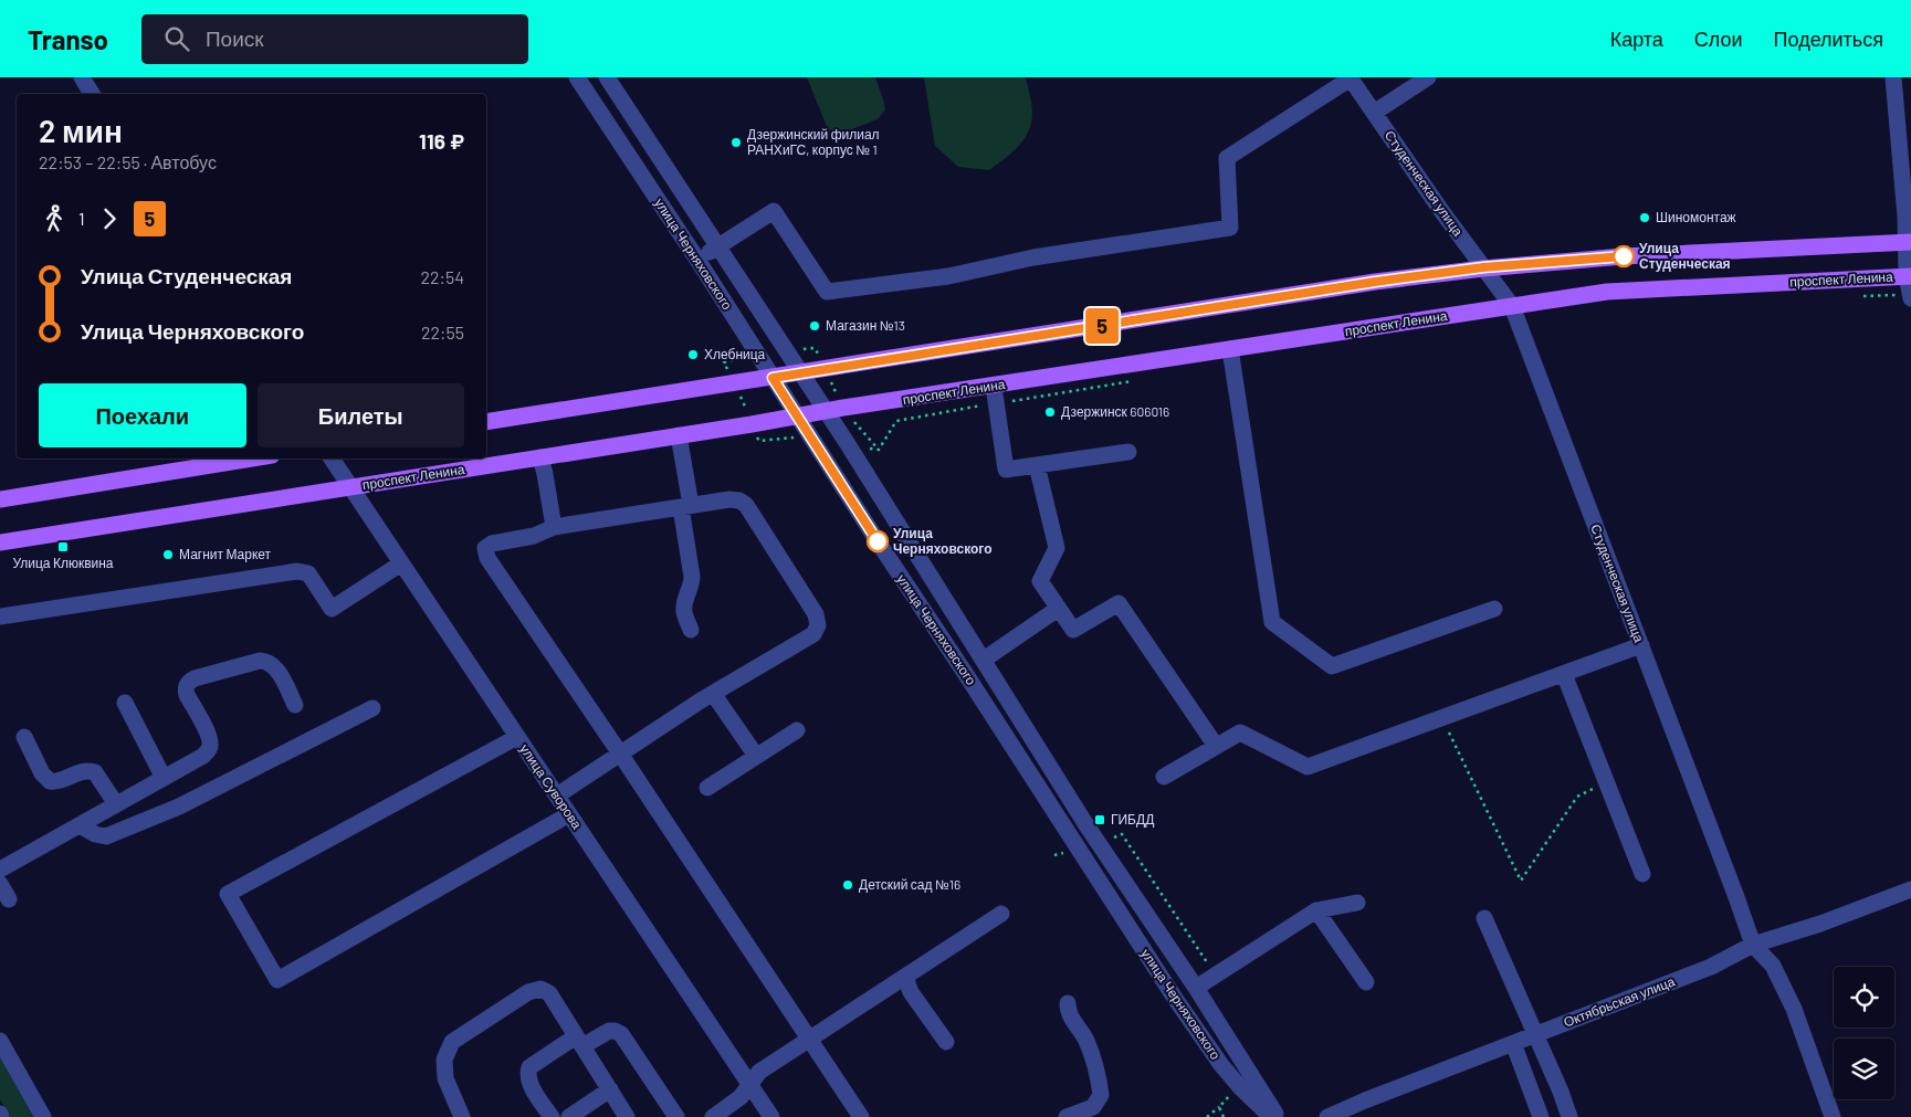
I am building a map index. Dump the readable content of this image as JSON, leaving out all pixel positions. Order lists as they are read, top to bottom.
{
  "streets": {
    "main road": ["проспект Ленина"],
    "street": [
      "Студенческая улица",
      "улица Черняховского",
      "улица Суворова",
      "Октябрьская улица"
    ]
  },
  "crossings": [
    ["Студенческая улица", "проспект Ленина"],
    ["Студенческая улица", "Октябрьская улица"],
    ["улица Черняховского", "проспект Ленина"],
    ["проспект Ленина", "улица Суворова"]
  ],
  "places": {
    "other": [
      "Дзержинский филиал РАНХиГС, корпус № 1",
      "Шиномонтаж",
      "Улица Студенческая",
      "Магазин №13",
      "Хлебница",
      "Дзержинск 606016",
      "Улица Черняховского",
      "Магнит Маркет",
      "Детский сад №16"
    ],
    "transit": ["Улица Клюквина", "ГИБДД"]
  },
  "lines": ["bus line 5"],
  "page": {
    "header": "Transo",
    "search": "Поиск",
    "nav": ["Карта", "Слои", "Поделиться"],
    "on_map": "5",
    "heading": ["2 мин", "22:53 – 22:55 · Автобус", "116 ₽"],
    "legs": ["1", "5"],
    "list": [
      {
        "name": "Улица Студенческая",
        "value": "22:54"
      },
      {
        "name": "Улица Черняховского",
        "value": "22:55"
      }
    ],
    "buttons": ["Поехали", "Билеты"]
  }
}
